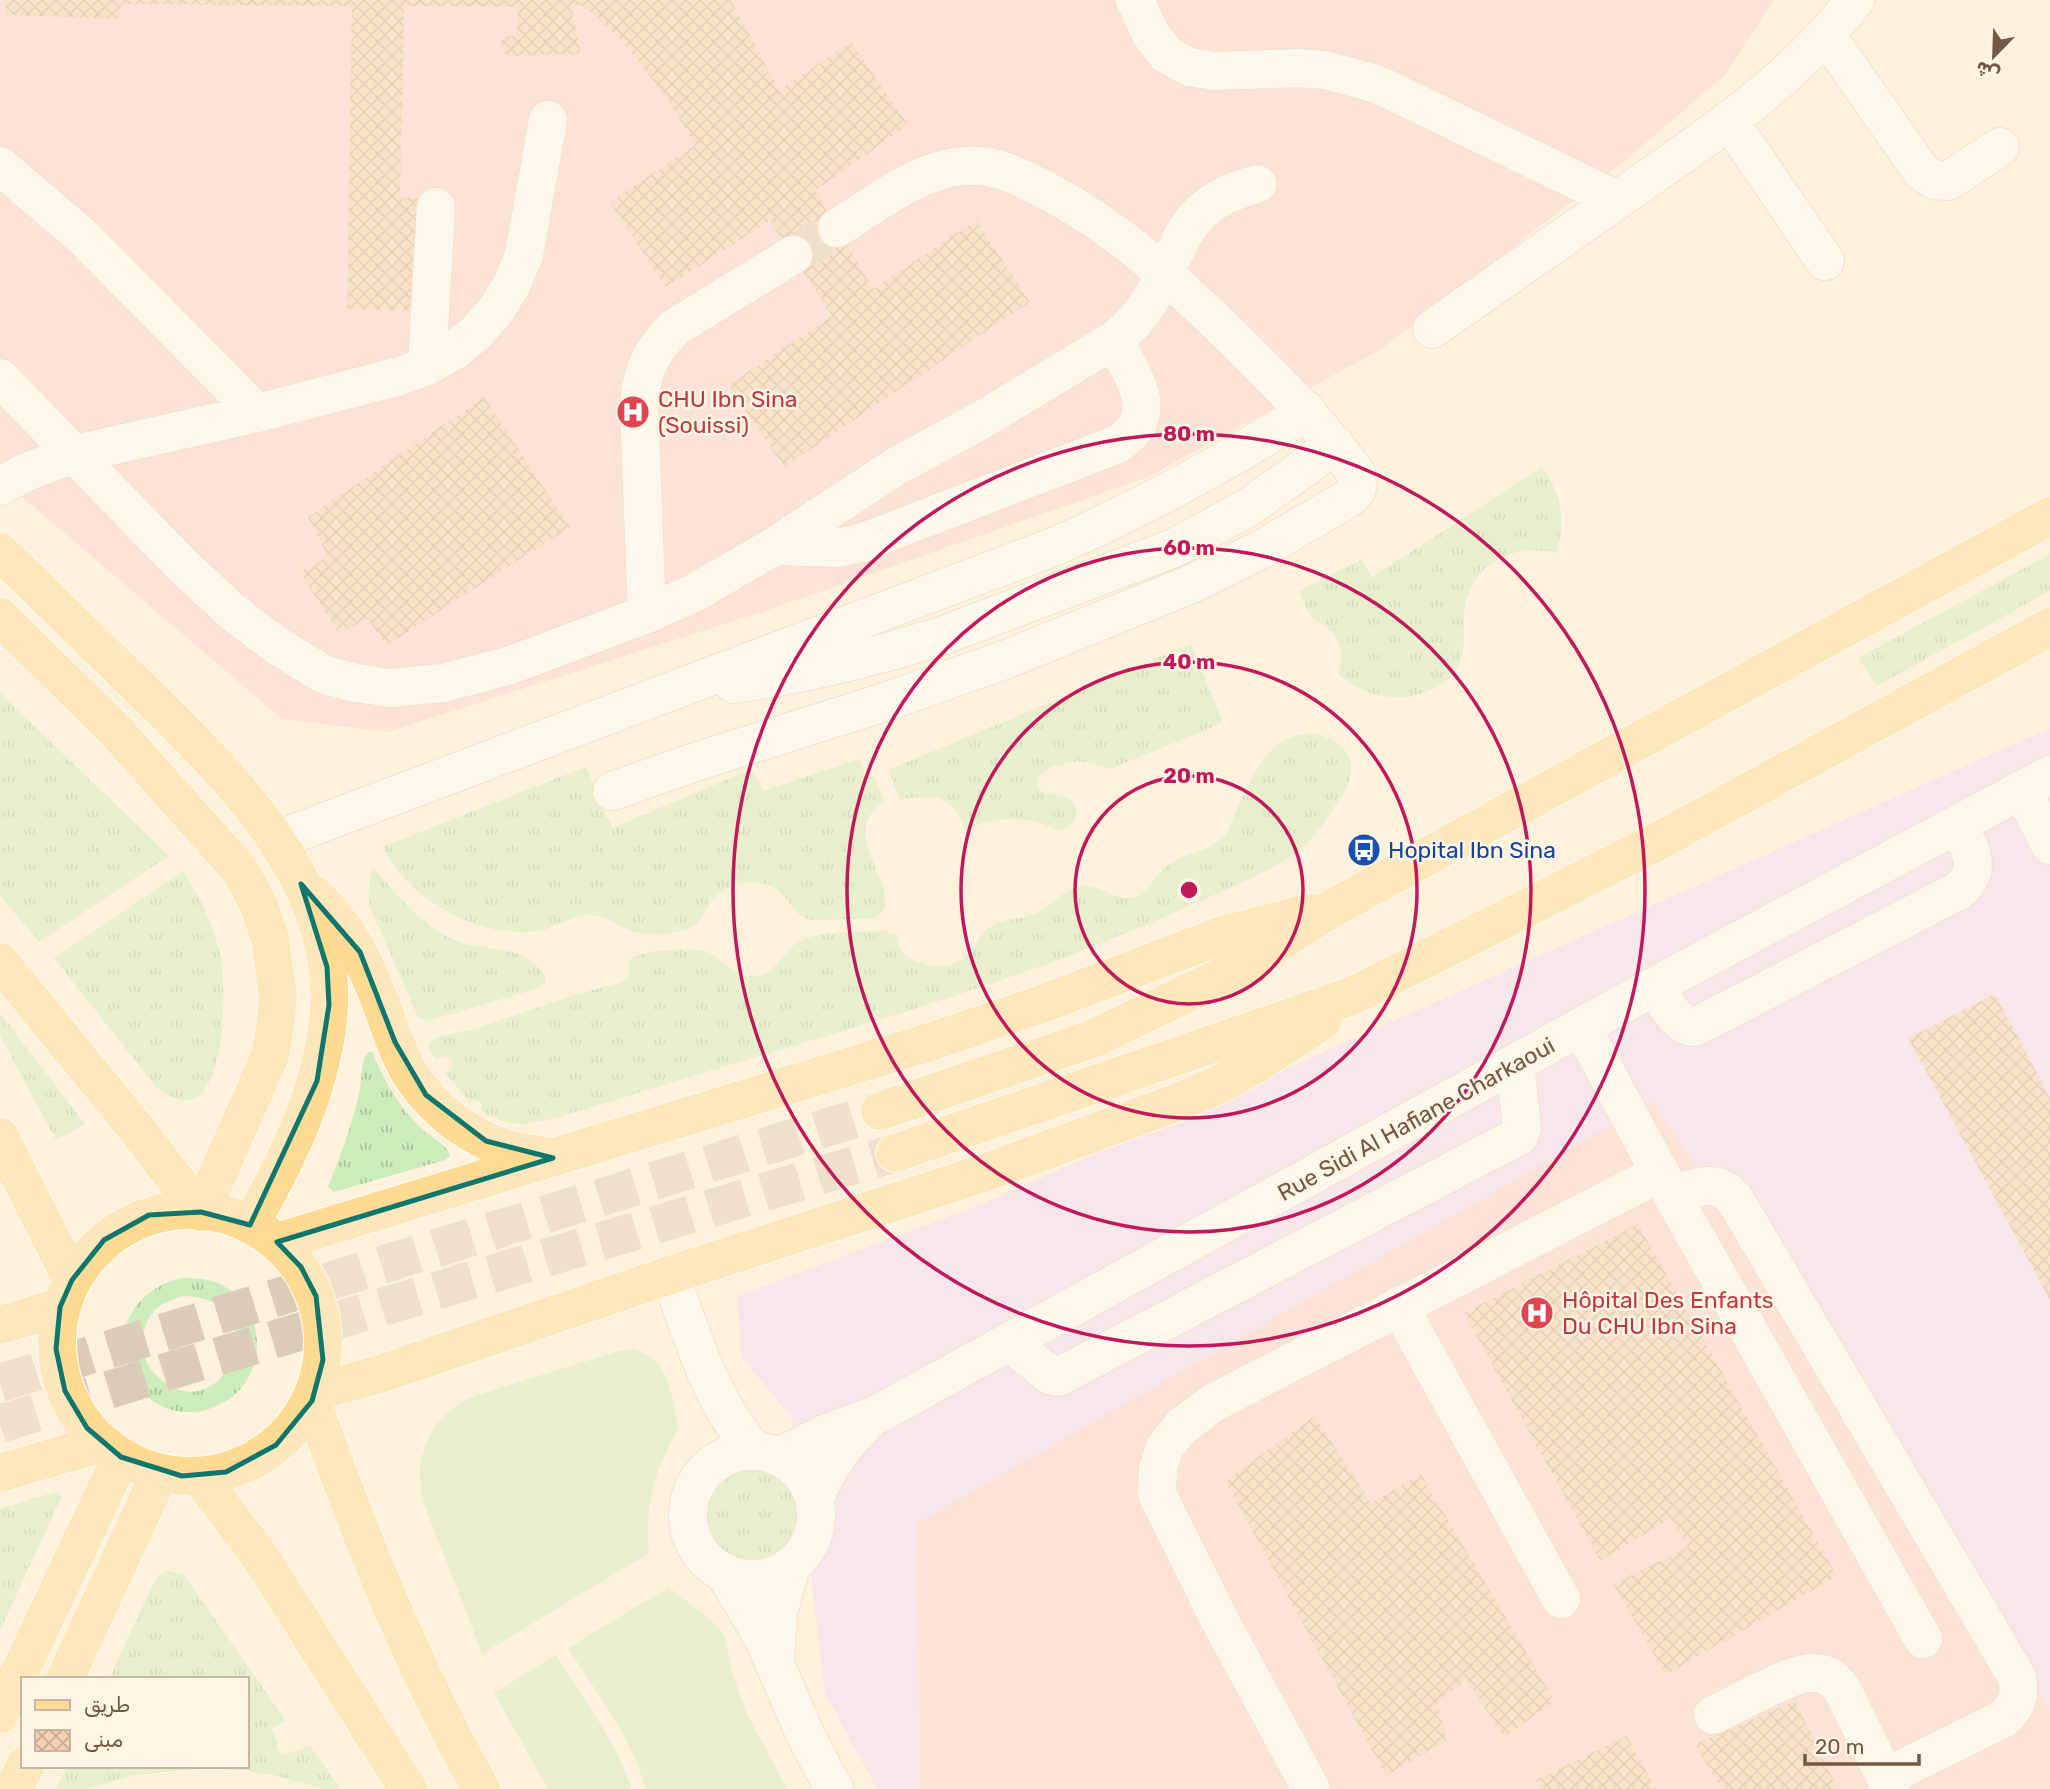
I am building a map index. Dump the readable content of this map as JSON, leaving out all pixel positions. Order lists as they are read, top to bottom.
{
  "streets": {
    "street": ["Rue Sidi Al Hafiane Charkaoui"]
  },
  "places": {
    "hospital": ["CHU Ibn Sina (Souissi)", "Hôpital Des Enfants Du CHU Ibn Sina"],
    "bus stop": ["Hopital Ibn Sina"]
  },
  "legend": ["طريق", "مبنى"],
  "scale_bar": "20 m",
  "north": "bottom left",
  "rings": [
    "80 m",
    "60 m",
    "40 m",
    "20 m"
  ]
}
